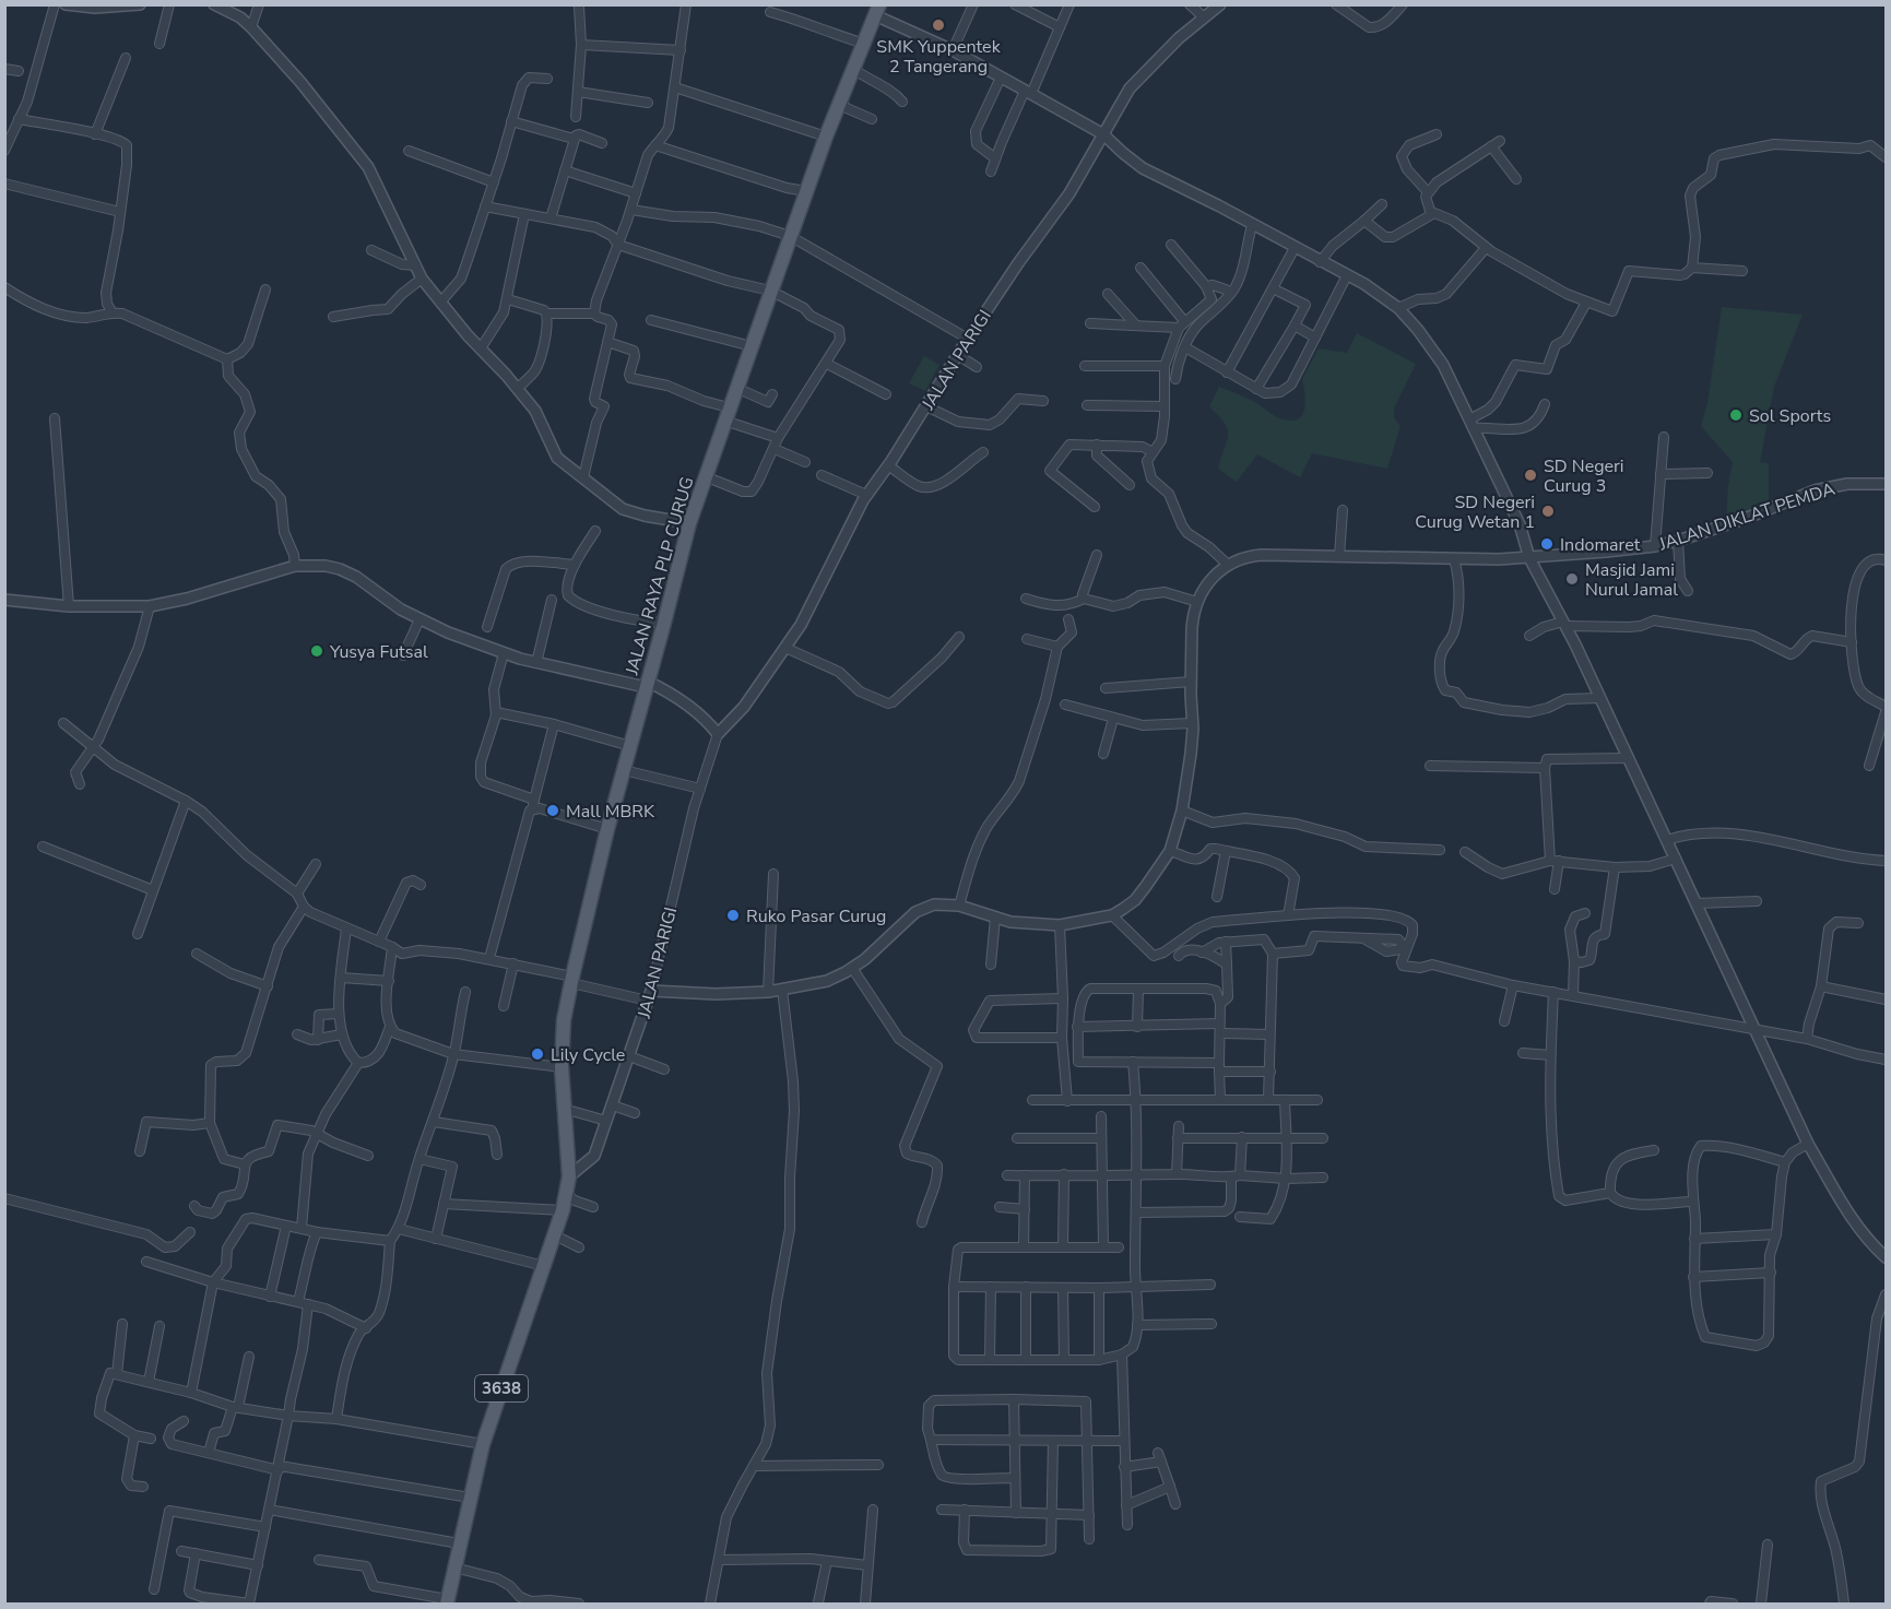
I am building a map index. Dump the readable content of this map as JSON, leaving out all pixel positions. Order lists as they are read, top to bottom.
{
  "streets": {
    "main road": ["JALAN RAYA PLP CURUG", "3638"],
    "street": ["JALAN PARIGI", "JALAN DIKLAT PEMDA"]
  },
  "crossings": [
    ["JALAN PARIGI", "JALAN RAYA PLP CURUG"],
    ["JALAN PARIGI", "3638"],
    ["JALAN RAYA PLP CURUG", "3638"]
  ],
  "places": [
    "SMK Yuppentek 2 Tangerang",
    "Sol Sports",
    "SD Negeri Curug 3",
    "SD Negeri Curug Wetan 1",
    "Indomaret",
    "Masjid Jami Nurul Jamal",
    "Yusya Futsal",
    "Mall MBRK",
    "Ruko Pasar Curug",
    "Lily Cycle"
  ]
}
